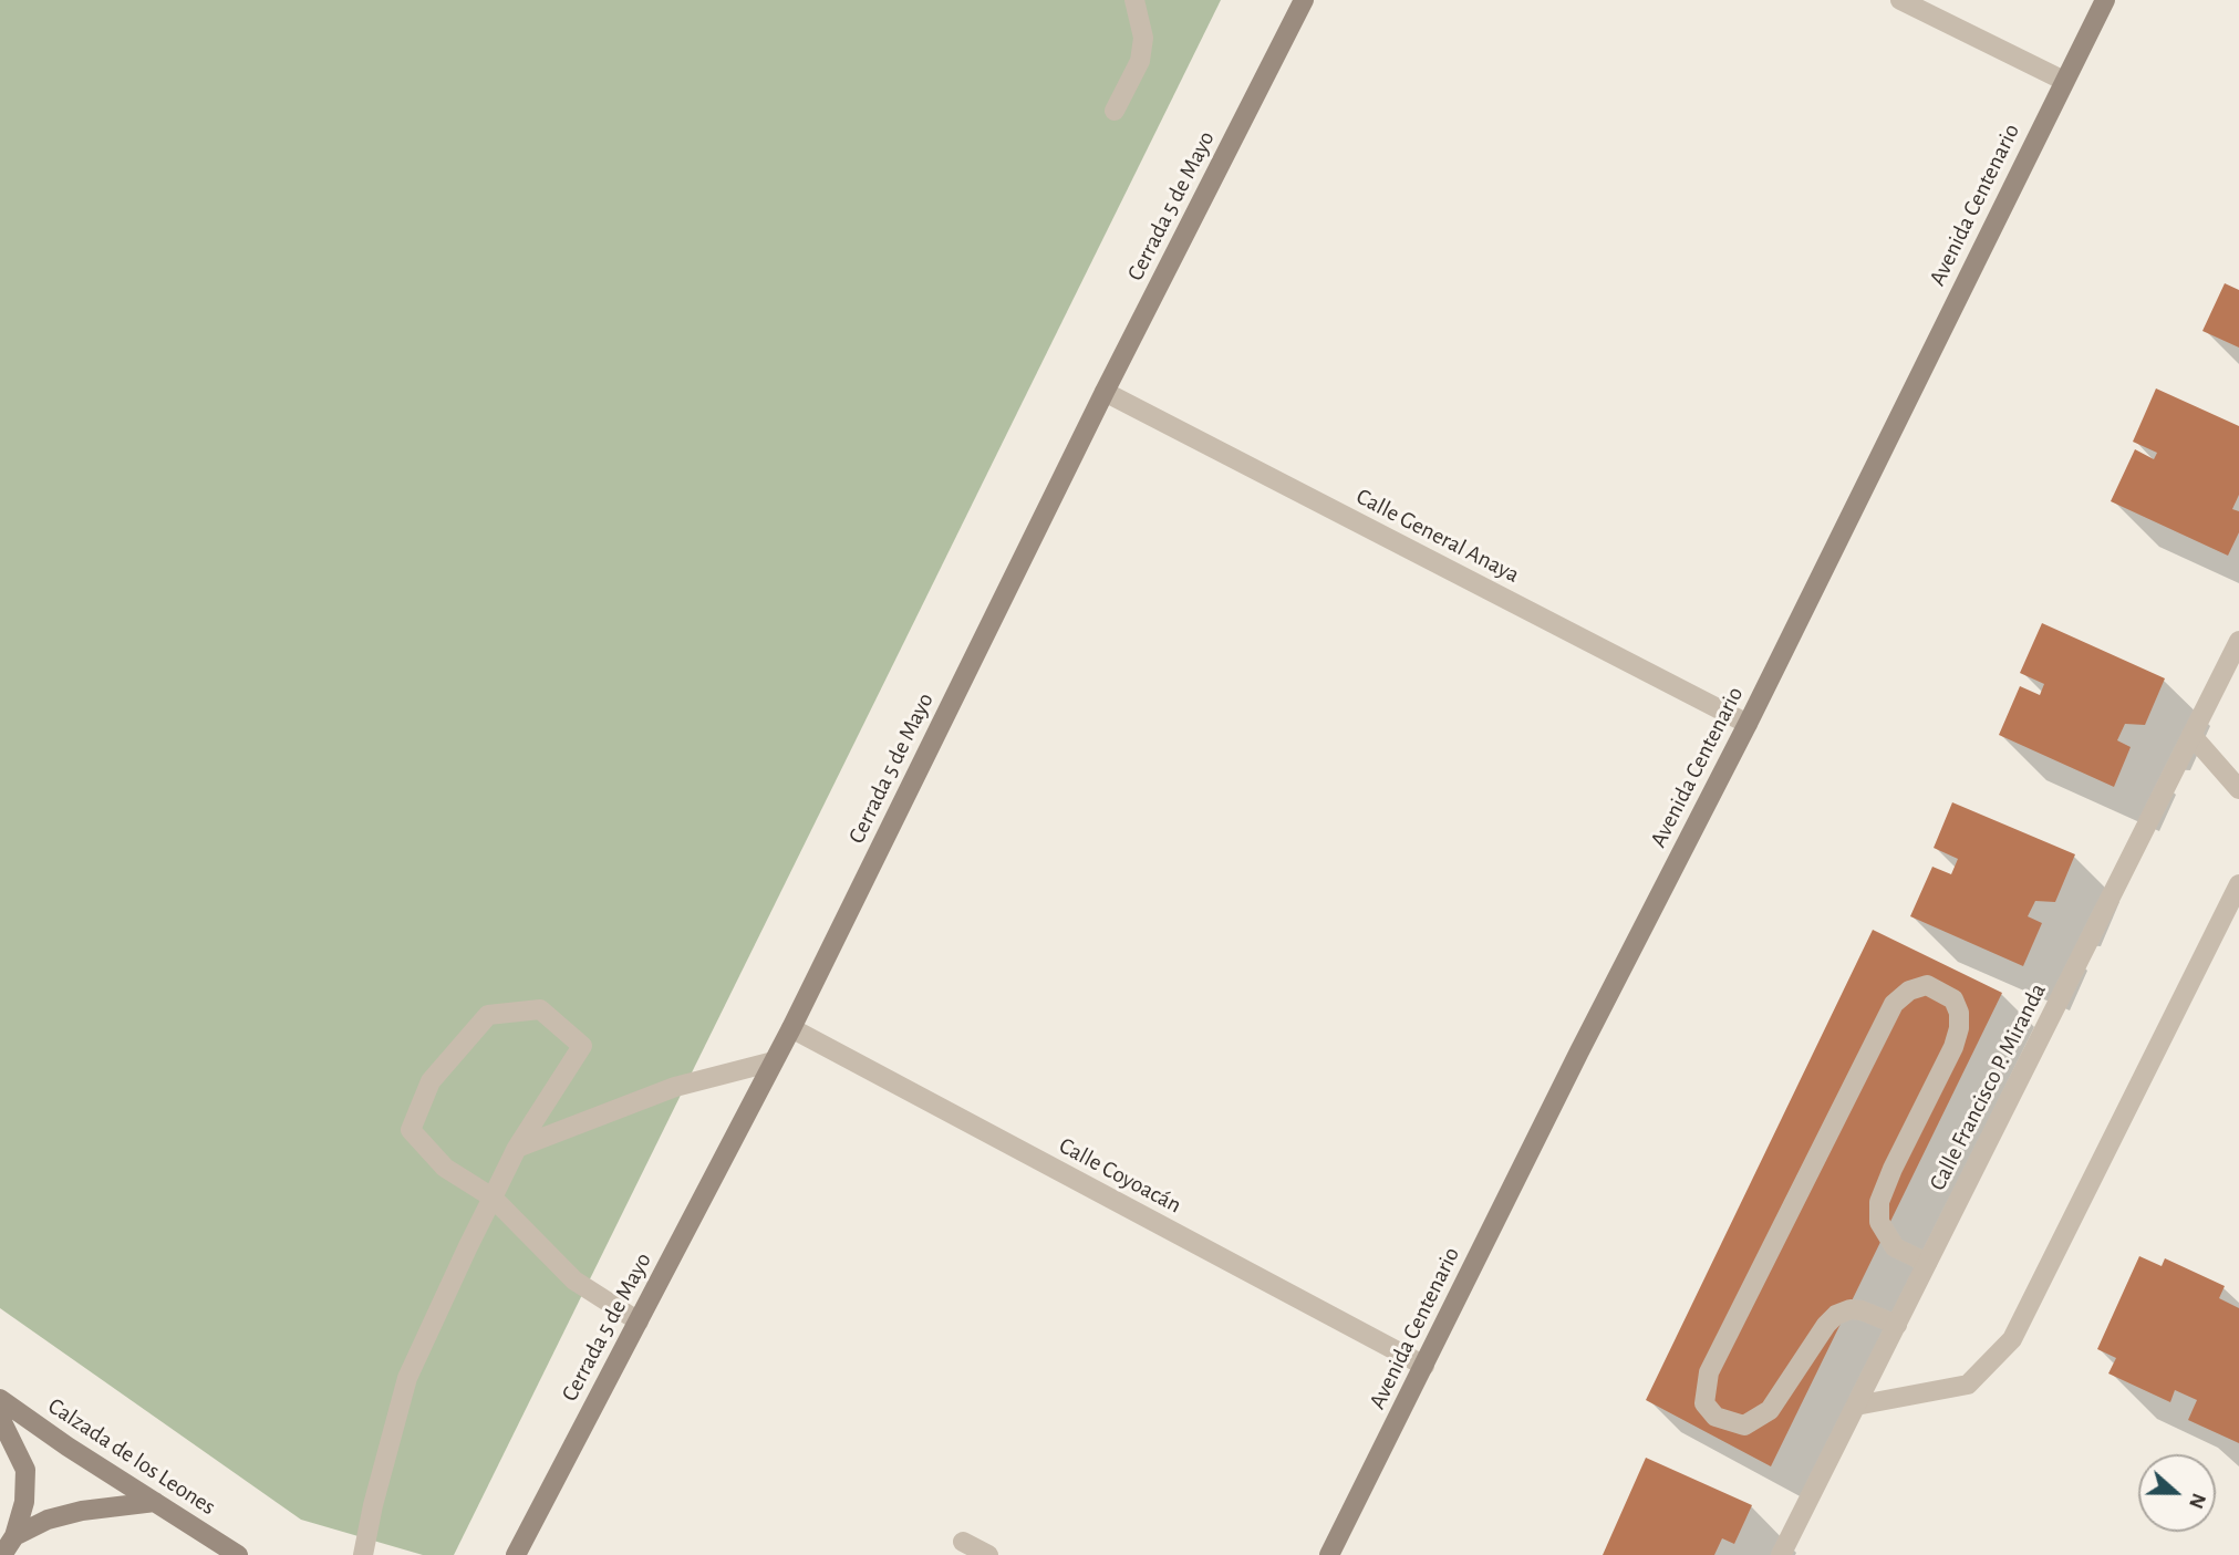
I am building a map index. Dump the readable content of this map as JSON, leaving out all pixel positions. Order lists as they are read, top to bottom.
{
  "streets": {
    "main road": ["Avenida Centenario", "Cerrada 5 de Mayo", "Calzada de los Leones"],
    "street": ["Calle General Anaya", "Calle Francisco P. Miranda", "Calle Coyoacán"]
  },
  "crossings": [
    ["Avenida Centenario", "Calle General Anaya"],
    ["Avenida Centenario", "Calle Coyoacán"],
    ["Cerrada 5 de Mayo", "Calle General Anaya"],
    ["Cerrada 5 de Mayo", "Calle Coyoacán"]
  ],
  "north": "right"
}
